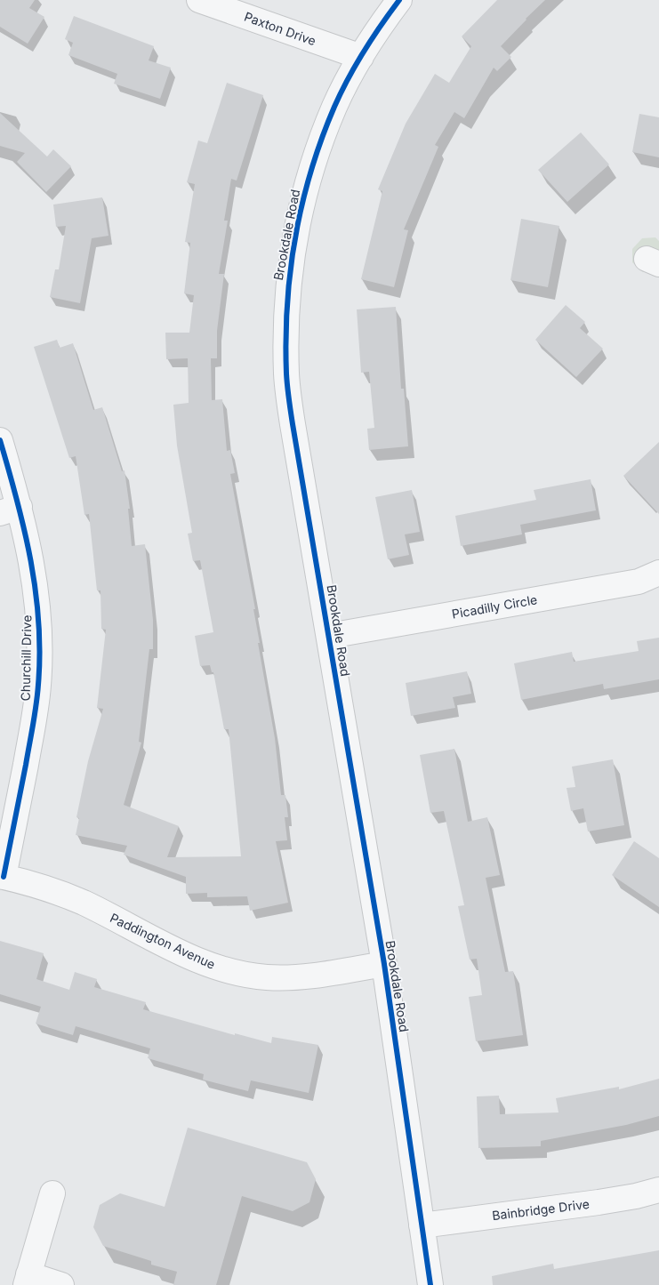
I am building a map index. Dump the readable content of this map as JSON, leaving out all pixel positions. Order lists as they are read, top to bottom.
{
  "streets": {
    "street": [
      "Paxton Drive",
      "Brookdale Road",
      "Picadilly Circle",
      "Churchill Drive",
      "Paddington Avenue",
      "Bainbridge Drive"
    ]
  },
  "crossings": [
    ["Paxton Drive", "Brookdale Road"],
    ["Brookdale Road", "Picadilly Circle"],
    ["Brookdale Road", "Paddington Avenue"],
    ["Brookdale Road", "Bainbridge Drive"],
    ["Churchill Drive", "Paddington Avenue"]
  ]
}
